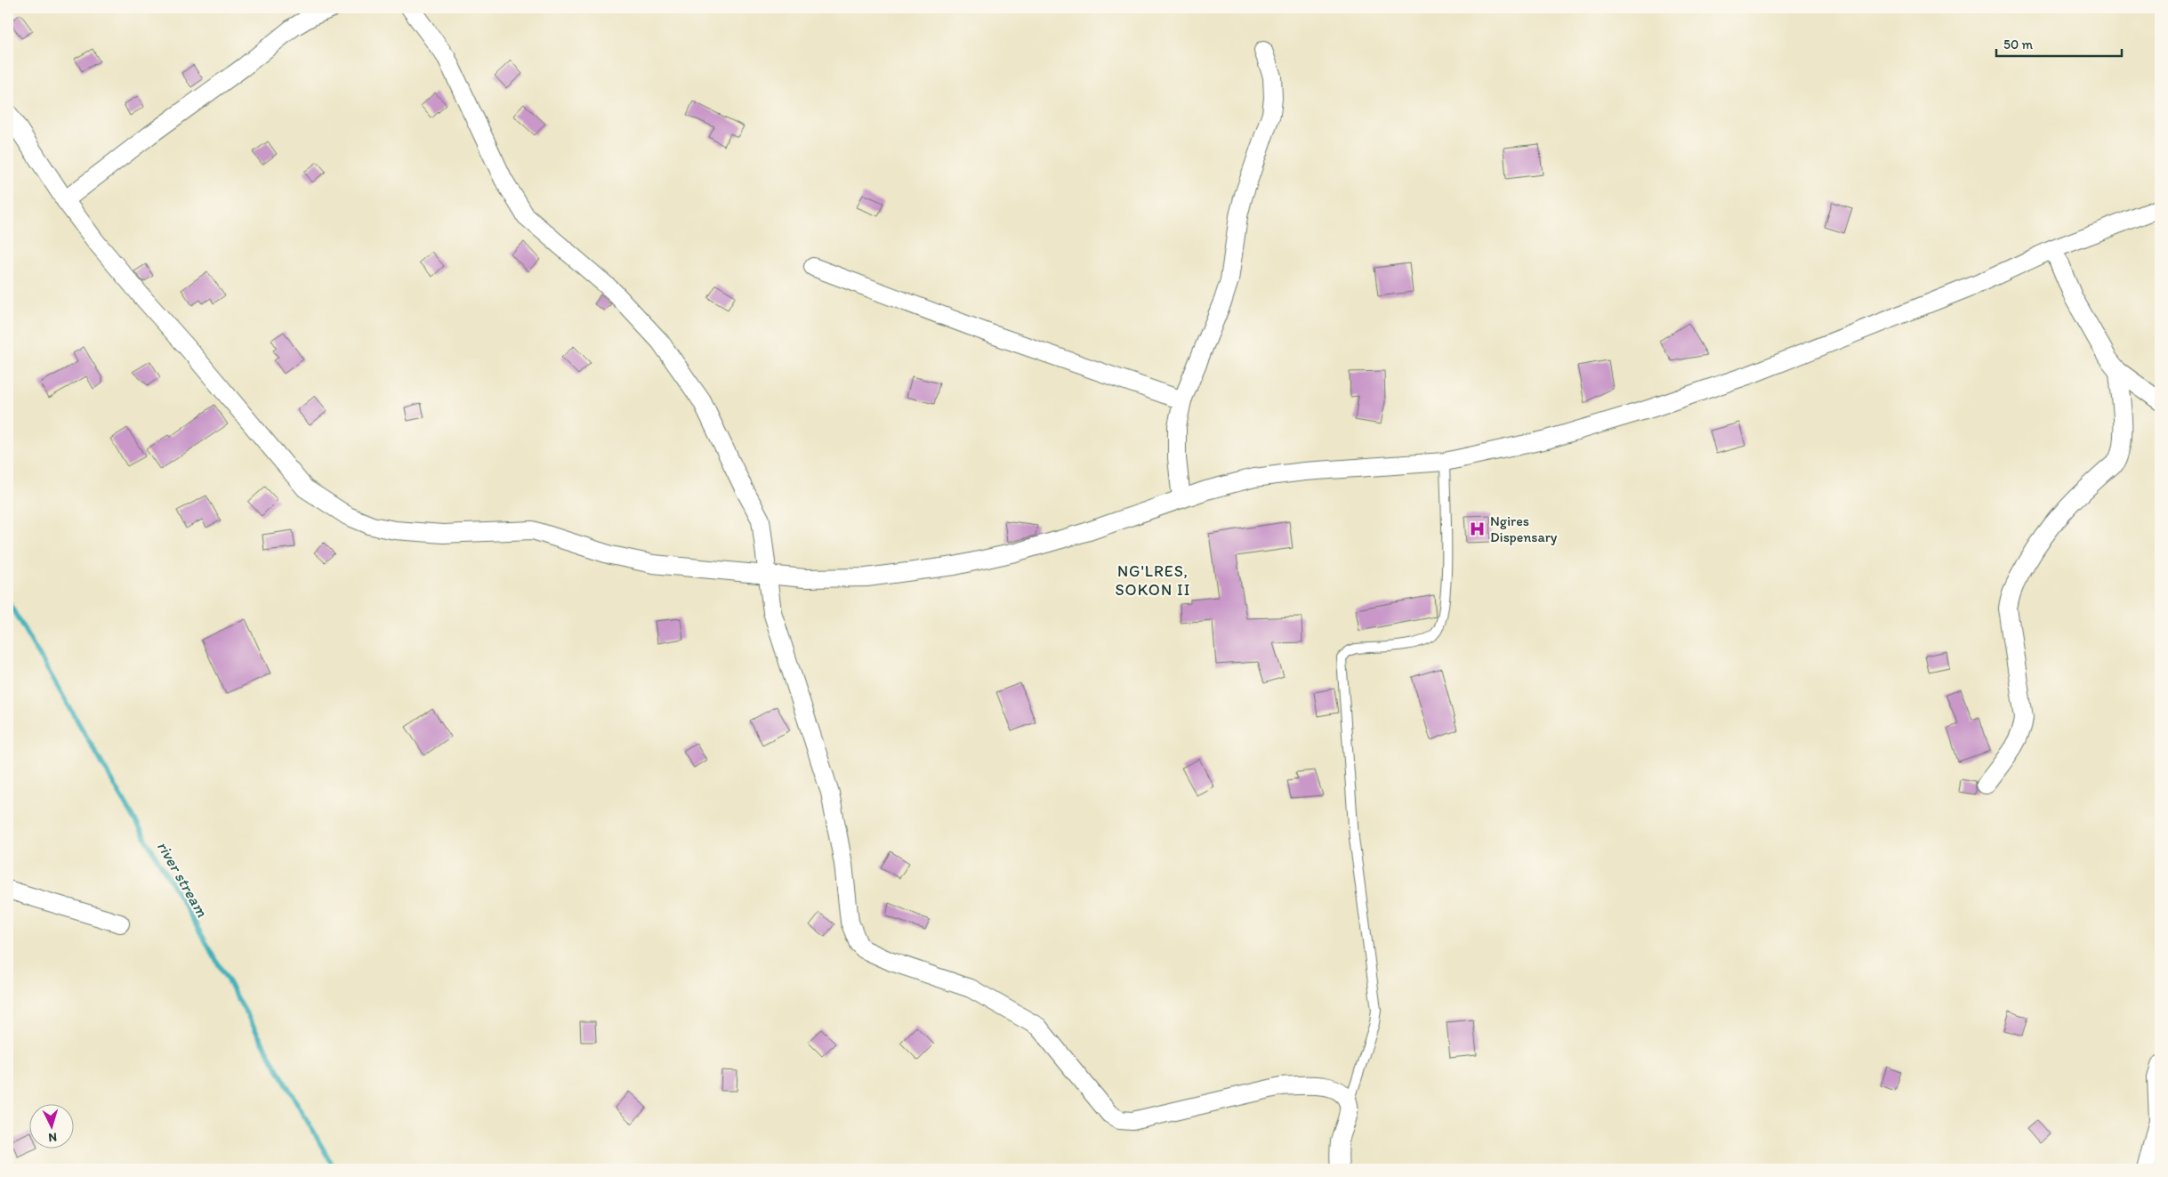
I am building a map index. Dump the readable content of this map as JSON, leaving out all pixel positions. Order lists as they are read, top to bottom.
{
  "districts": ["NG'LRES, SOKON II"],
  "water": ["river stream"],
  "places": {
    "hospital": ["Ngires Dispensary"]
  },
  "scale_bar": "50 m",
  "north": "bottom"
}
